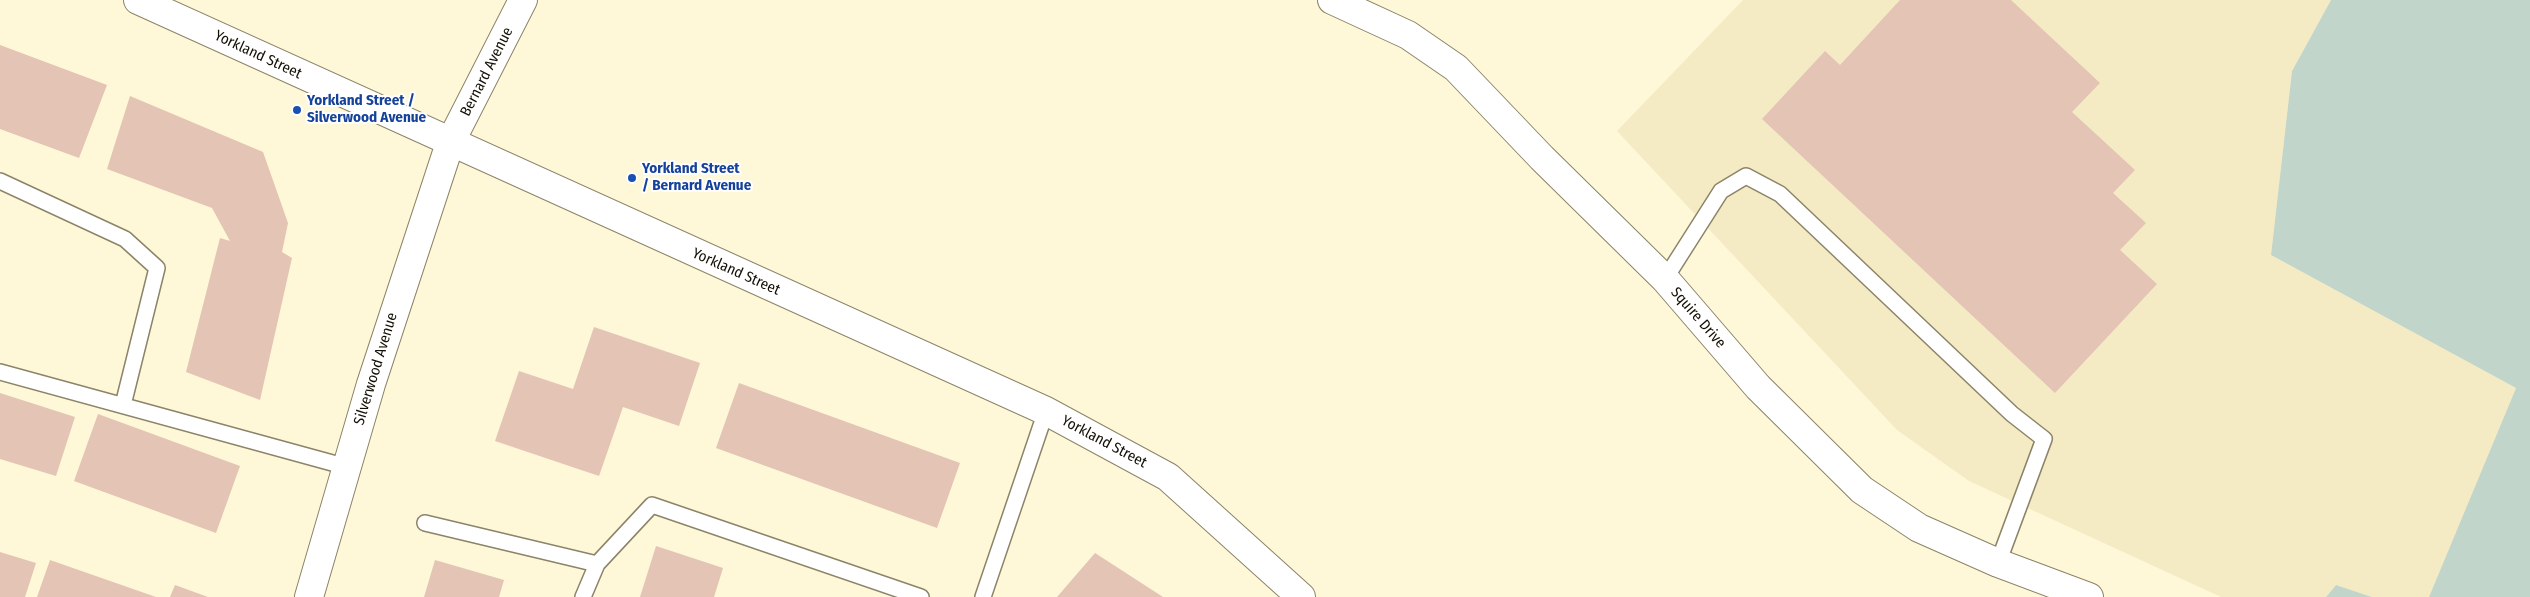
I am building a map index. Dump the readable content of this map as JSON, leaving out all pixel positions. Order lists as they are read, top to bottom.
{
  "streets": {
    "street": [
      "Yorkland Street",
      "Bernard Avenue",
      "Squire Drive",
      "Silverwood Avenue"
    ]
  },
  "crossings": [
    ["Yorkland Street", "Bernard Avenue"],
    ["Yorkland Street", "Silverwood Avenue"],
    ["Bernard Avenue", "Silverwood Avenue"]
  ],
  "places": ["Yorkland Street / Silverwood Avenue", "Yorkland Street / Bernard Avenue"]
}
